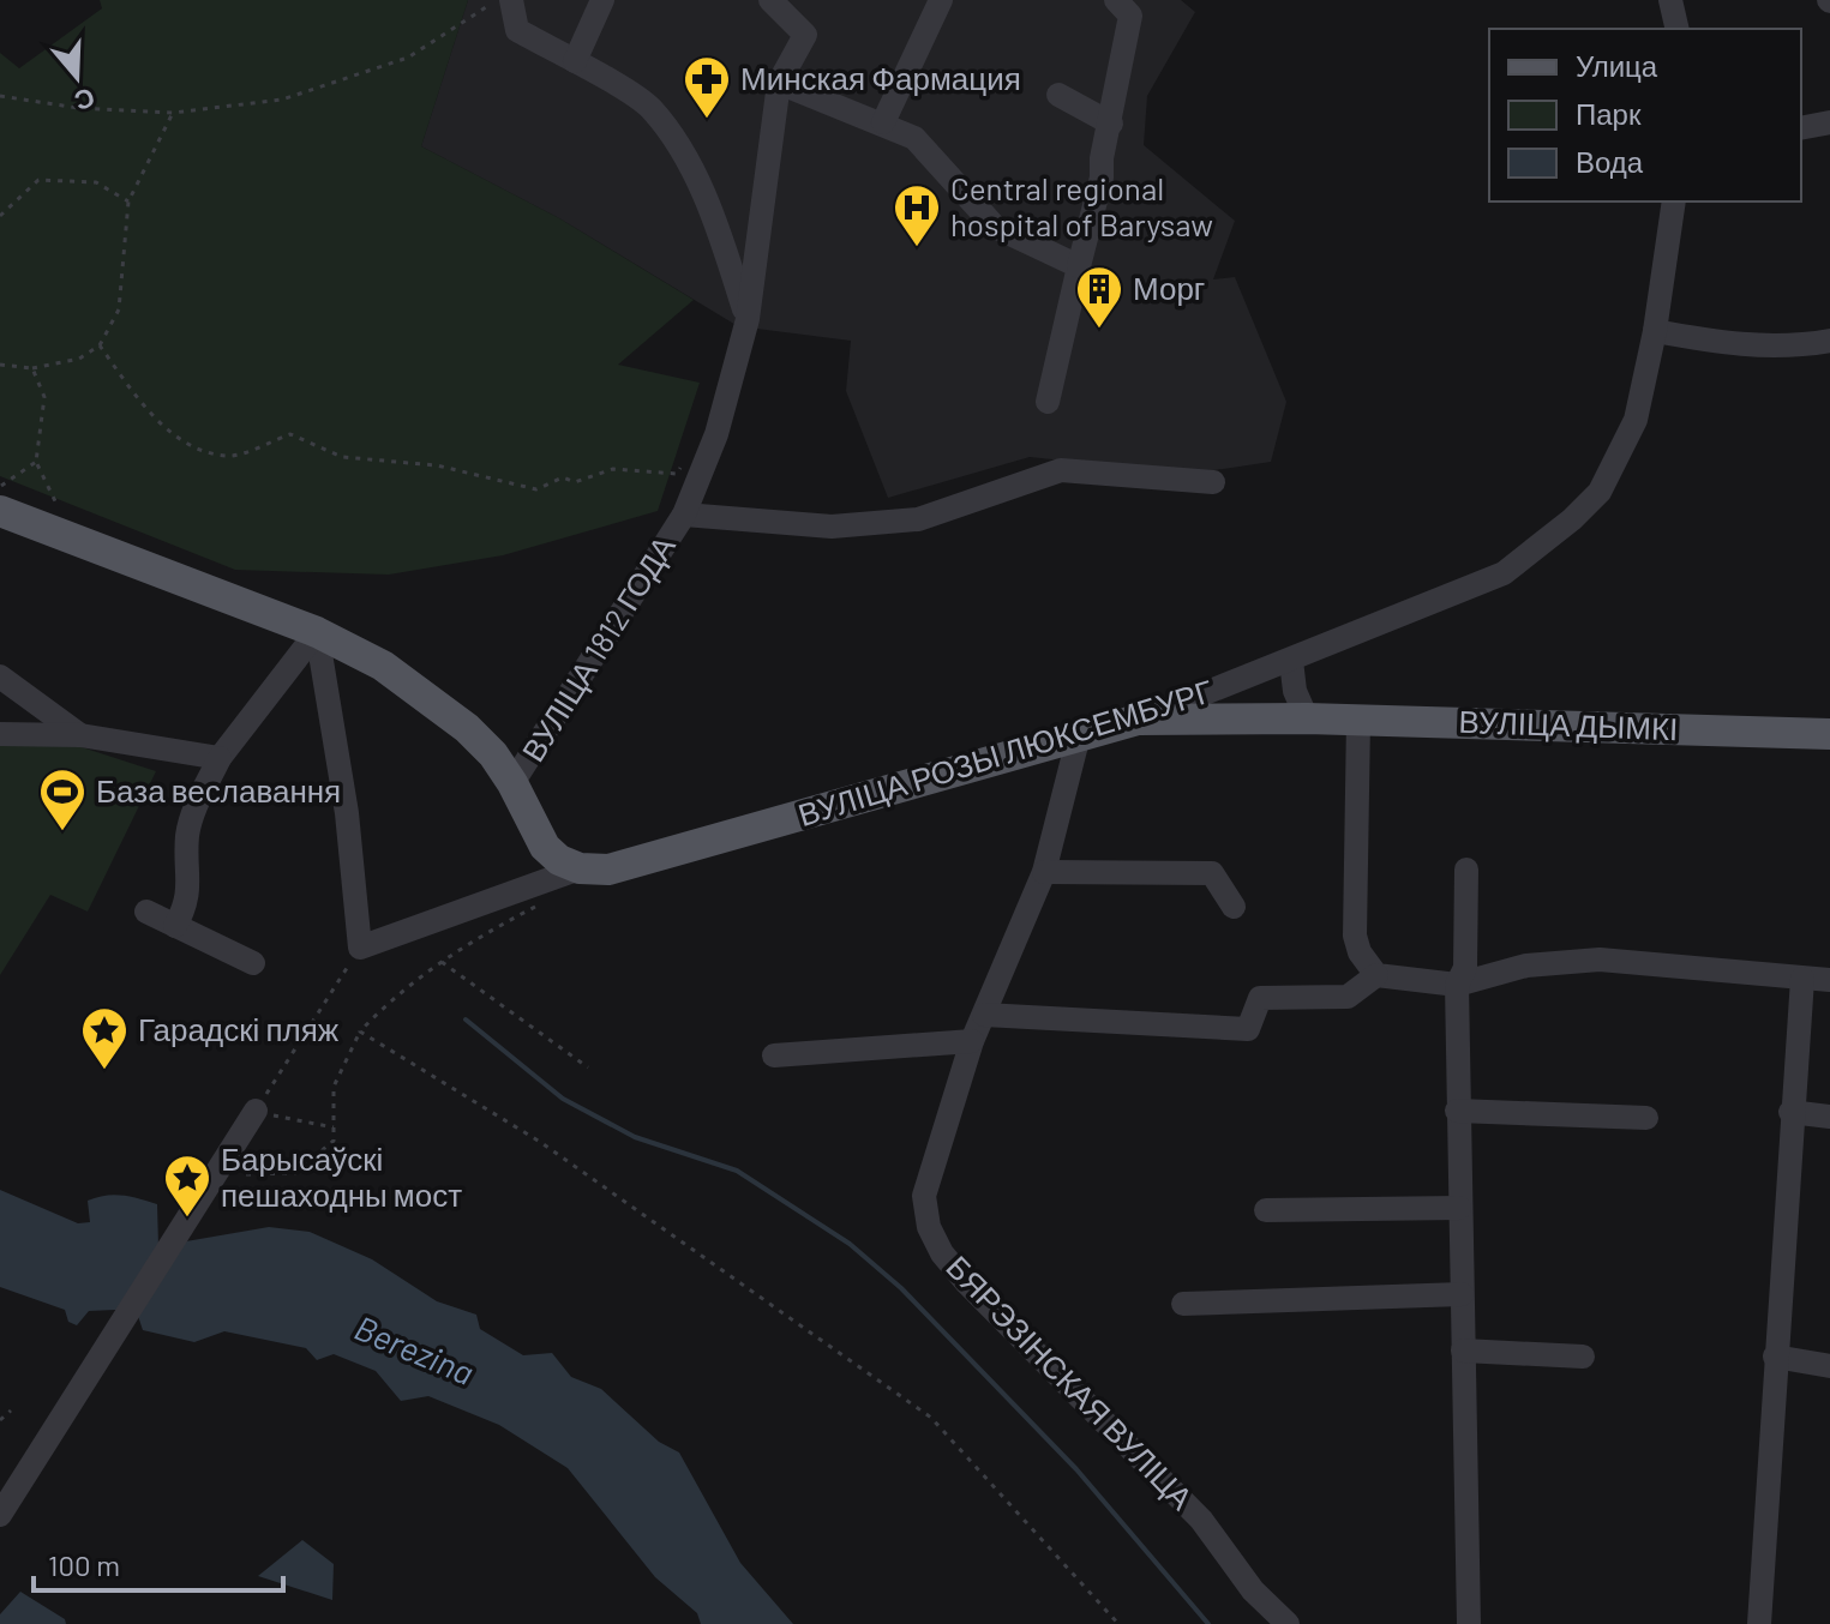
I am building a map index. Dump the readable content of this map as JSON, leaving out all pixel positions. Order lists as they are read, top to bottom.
{
  "streets": {
    "main road": ["ВУЛІЦА ДЫМКІ", "ВУЛІЦА РОЗЫ ЛЮКСЕМБУРГ"],
    "street": ["ВУЛІЦА 1812 ГОДА", "БЯРЭЗІНСКАЯ ВУЛІЦА"]
  },
  "crossings": [
    ["ВУЛІЦА ДЫМКІ", "ВУЛІЦА РОЗЫ ЛЮКСЕМБУРГ"],
    ["ВУЛІЦА РОЗЫ ЛЮКСЕМБУРГ", "БЯРЭЗІНСКАЯ ВУЛІЦА"]
  ],
  "water": ["Berezina"],
  "places": {
    "pharmacy": ["Минская Фармация"],
    "hospital": ["Central regional hospital of Barysaw"],
    "building": ["Морг"],
    "sports": ["База веславання"],
    "place": ["Гарадскі пляж", "Барысаўскі пешаходны мост"]
  },
  "legend": ["Улица", "Парк", "Вода"],
  "scale_bar": "100 m",
  "north": "bottom"
}
